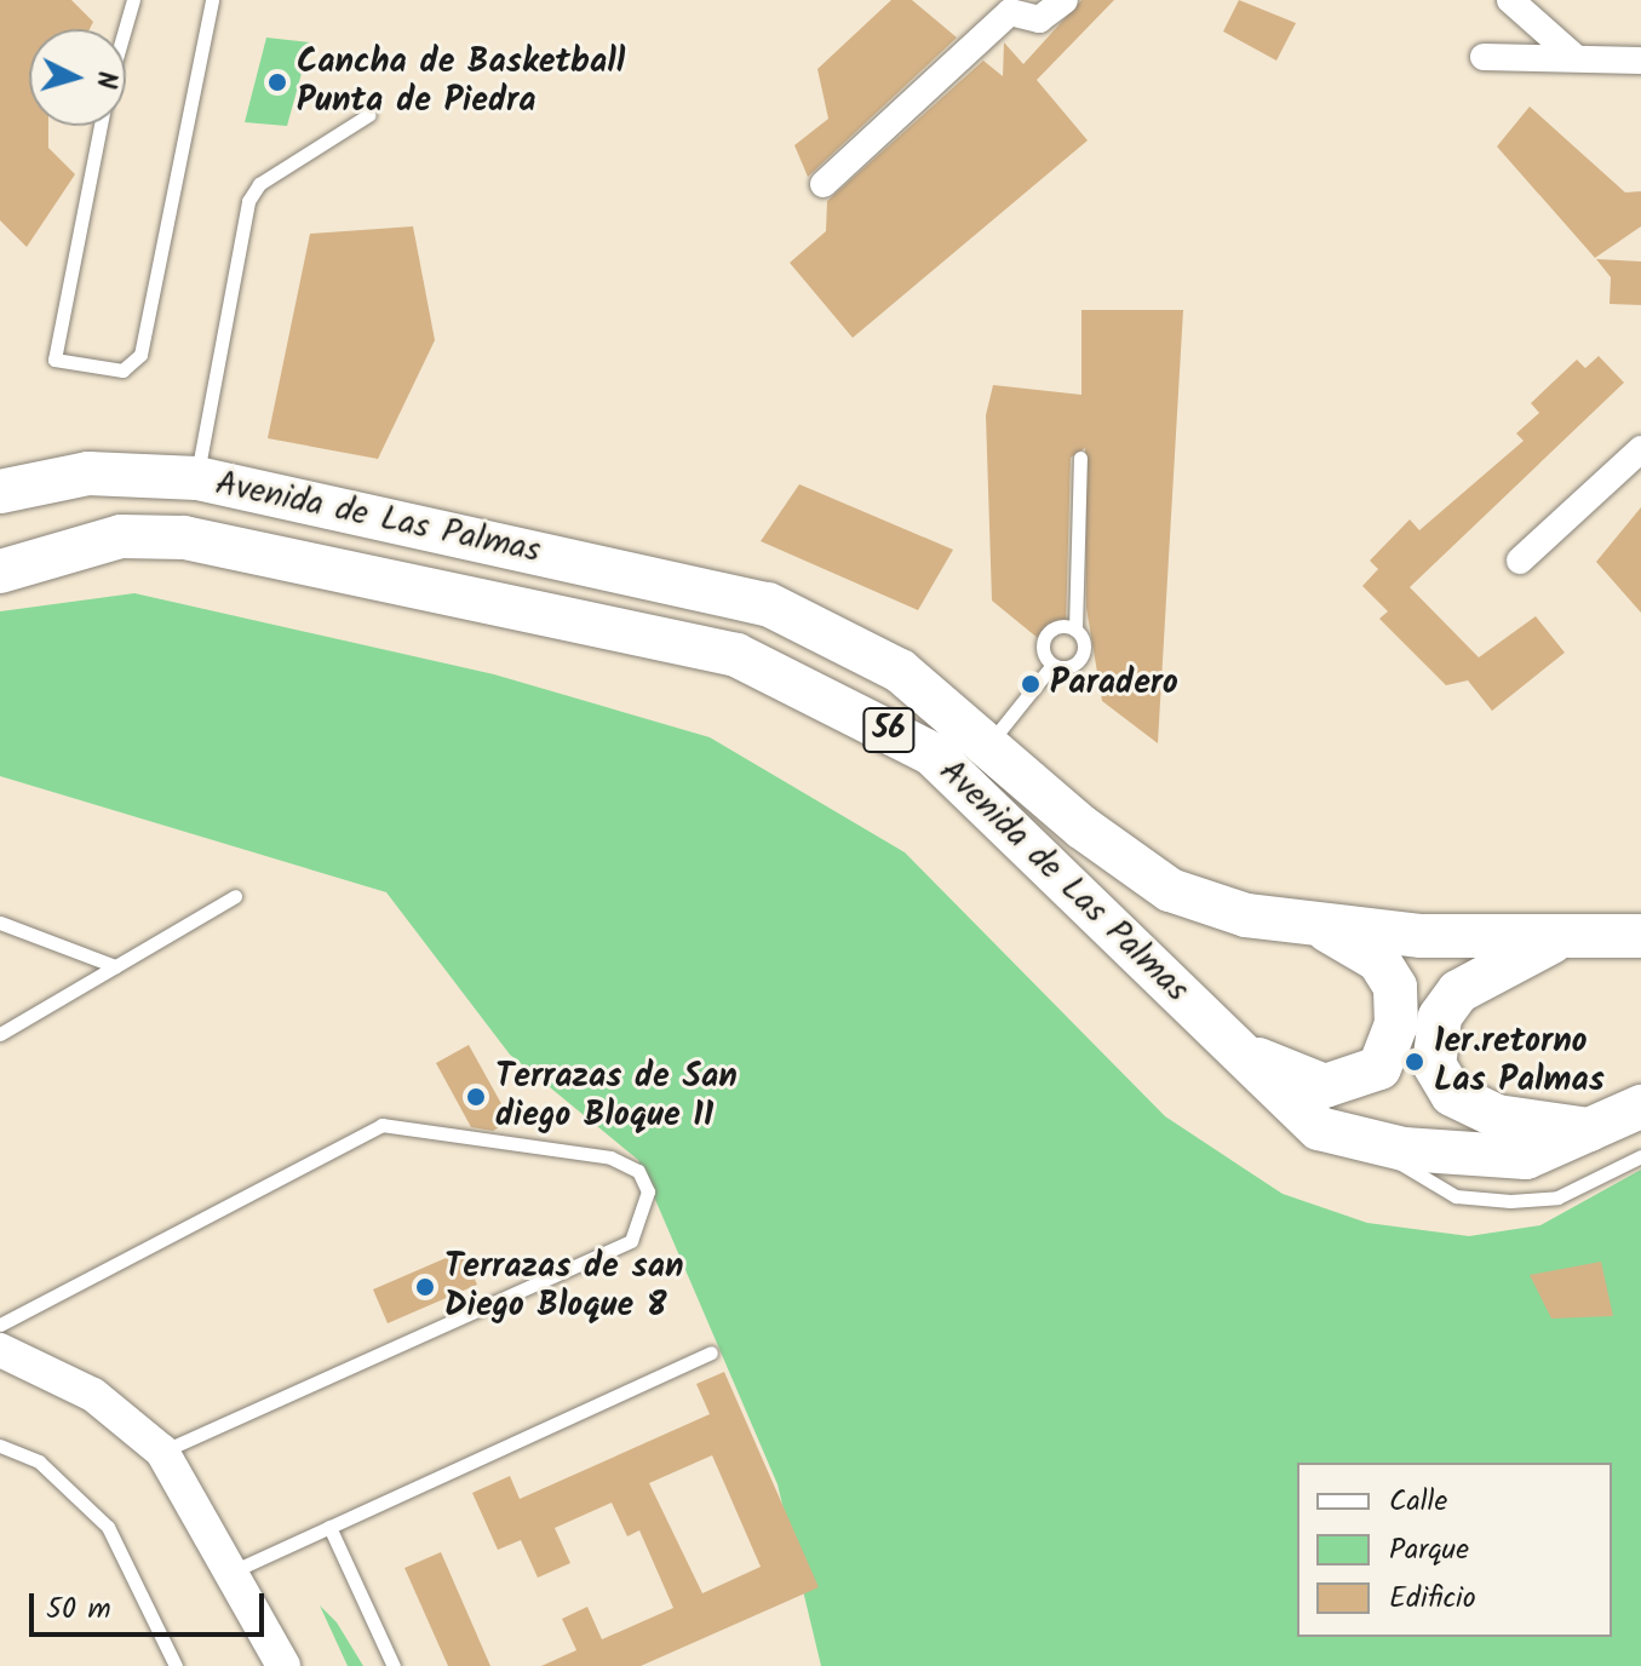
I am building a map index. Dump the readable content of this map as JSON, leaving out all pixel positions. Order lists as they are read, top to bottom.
{
  "streets": {
    "main road": ["Avenida de Las Palmas", "56"]
  },
  "places": [
    "Cancha de Basketball Punta de Piedra",
    "Paradero",
    "1er.retorno Las Palmas",
    "Terrazas de San diego Bloque 11",
    "Terrazas de san Diego Bloque 8"
  ],
  "legend": ["Calle", "Parque", "Edificio"],
  "scale_bar": "50 m",
  "north": "right"
}
